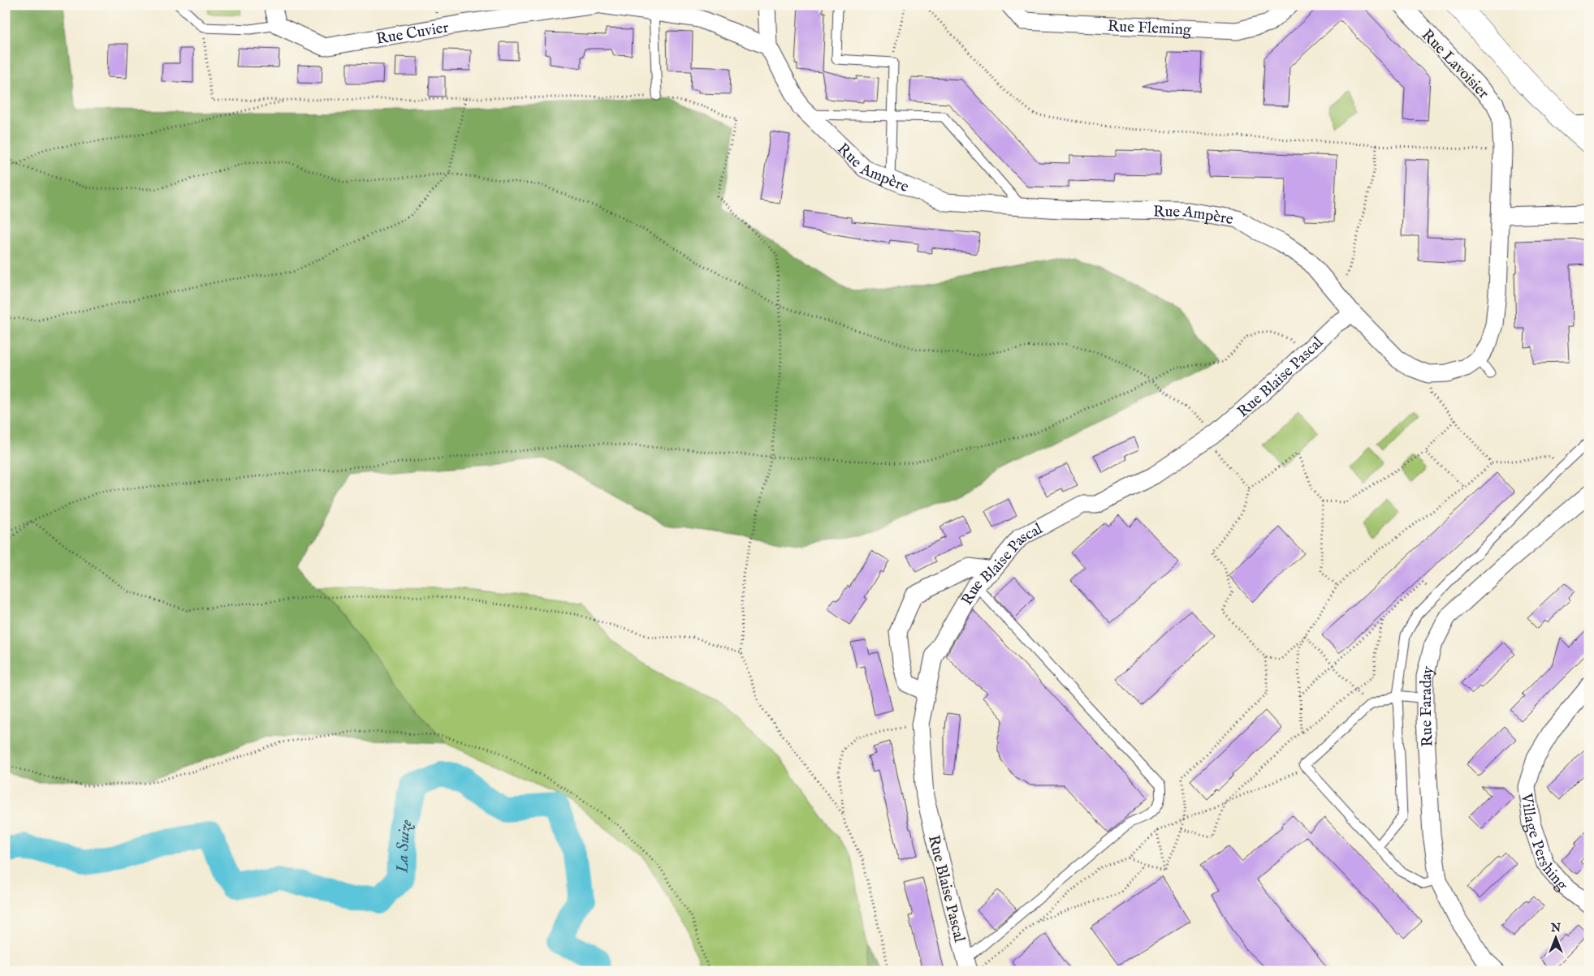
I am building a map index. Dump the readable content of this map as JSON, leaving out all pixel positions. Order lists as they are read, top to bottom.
{
  "streets": {
    "street": [
      "Rue Fleming",
      "Rue Cuvier",
      "Rue Lavoisier",
      "Rue Ampère",
      "Rue Blaise Pascal",
      "Rue Faraday",
      "Village Pershing"
    ]
  },
  "crossings": [
    ["Rue Lavoisier", "Rue Ampère"],
    ["Rue Ampère", "Rue Blaise Pascal"]
  ],
  "water": ["La Suize"],
  "north": "top"
}
